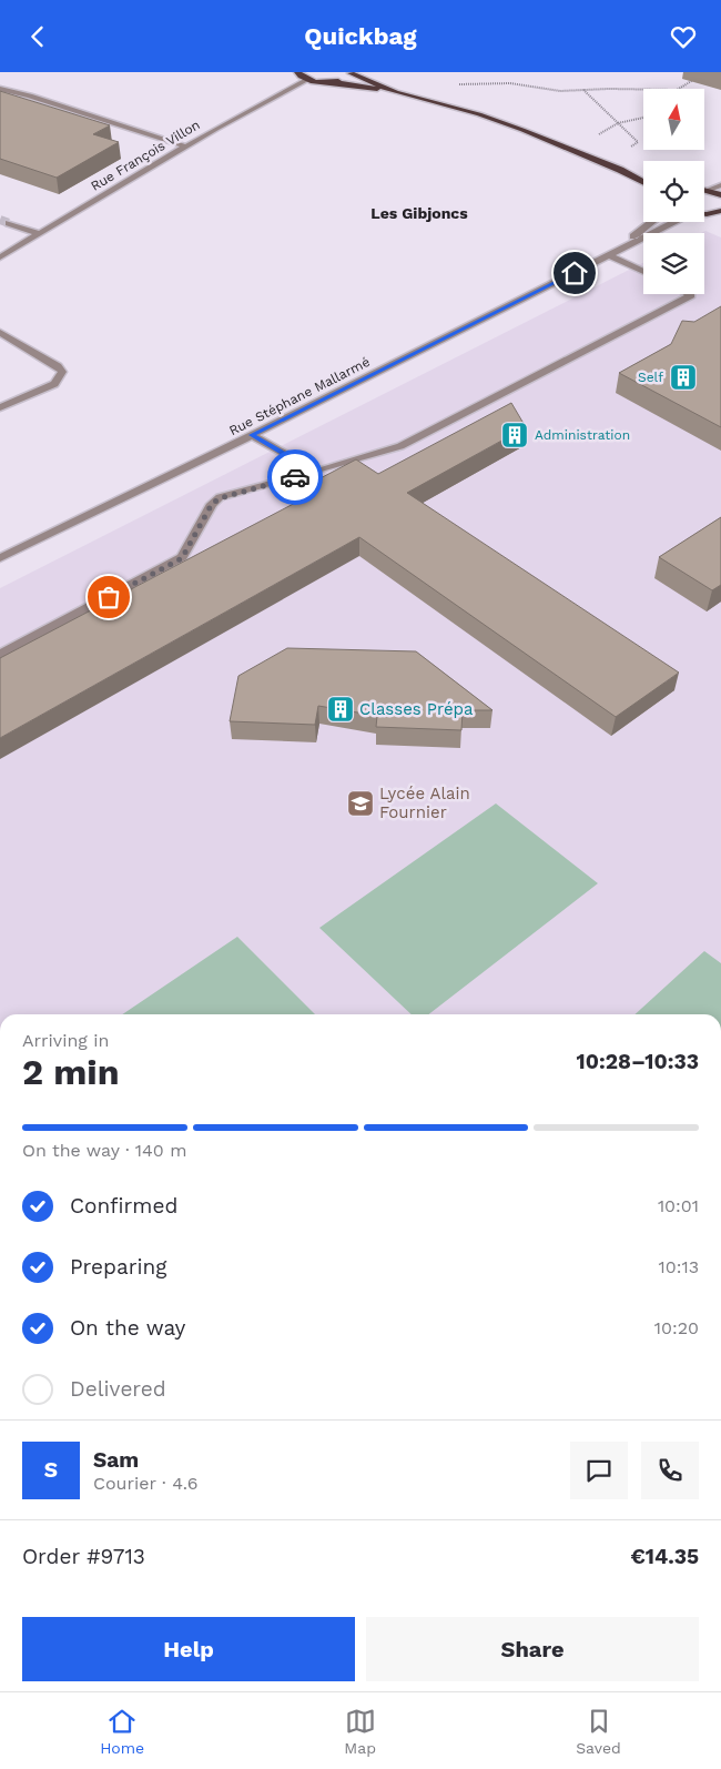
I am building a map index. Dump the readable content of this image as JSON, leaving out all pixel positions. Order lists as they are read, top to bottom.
{
  "streets": {
    "street": ["Rue François Villon", "Rue Stéphane Mallarmé"]
  },
  "districts": ["Les Gibjoncs"],
  "places": {
    "building": ["Self", "Administration", "Classes Prépa"],
    "school or university": ["Lycée Alain Fournier"]
  },
  "north": "top",
  "page": {
    "header": "Quickbag",
    "heading": ["2 min", "Arriving in", "10:28–10:33"],
    "panel": [
      "Sam",
      "Courier · 4.6",
      "Order #9713",
      "€14.35"
    ],
    "bar": "On the way · 140 m",
    "list": [
      ["Confirmed", "10:01"],
      ["Preparing", "10:13"],
      ["On the way", "10:20"],
      "Delivered"
    ],
    "round": "S",
    "buttons": ["Help", "Share"],
    "tabs": ["Home", "Map", "Saved"]
  }
}
